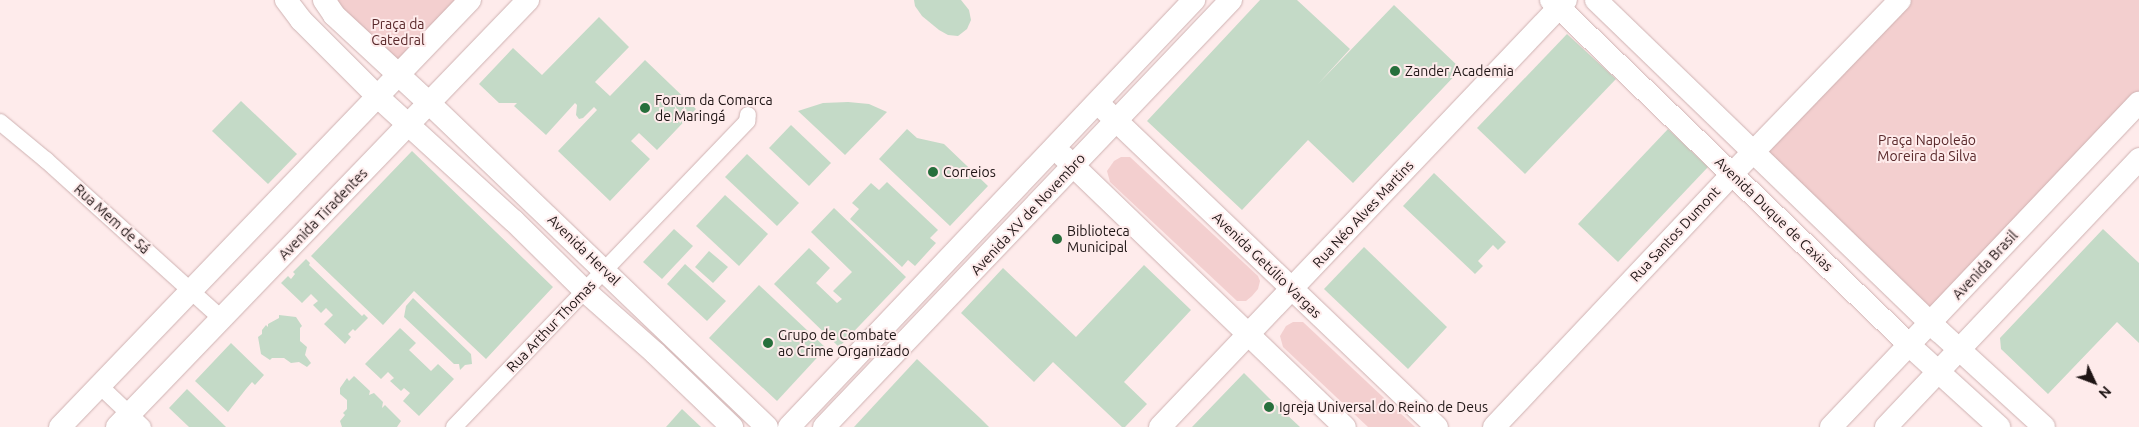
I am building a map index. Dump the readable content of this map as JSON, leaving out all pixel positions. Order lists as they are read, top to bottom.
{
  "streets": {
    "main road": [
      "Avenida Tiradentes",
      "Avenida XV de Novembro",
      "Rua Néo Alves Martins",
      "Avenida Duque de Caxias",
      "Rua Santos Dumont",
      "Avenida Herval",
      "Avenida Getúlio Vargas",
      "Avenida Brasil"
    ],
    "street": ["Rua Mem de Sá", "Rua Arthur Thomas"]
  },
  "crossings": [
    ["Avenida Tiradentes", "Rua Mem de Sá"],
    ["Avenida Tiradentes", "Avenida Herval"],
    ["Avenida XV de Novembro", "Avenida Getúlio Vargas"],
    ["Rua Néo Alves Martins", "Avenida Duque de Caxias"],
    ["Rua Néo Alves Martins", "Avenida Getúlio Vargas"],
    ["Avenida Duque de Caxias", "Rua Santos Dumont"],
    ["Avenida Duque de Caxias", "Avenida Brasil"],
    ["Avenida Herval", "Rua Arthur Thomas"]
  ],
  "parks": ["Praça da Catedral", "Praça Napoleão Moreira da Silva"],
  "places": [
    "Zander Academia",
    "Forum da Comarca de Maringá",
    "Correios",
    "Biblioteca Municipal",
    "Grupo de Combate ao Crime Organizado",
    "Igreja Universal do Reino de Deus"
  ],
  "north": "bottom right"
}
